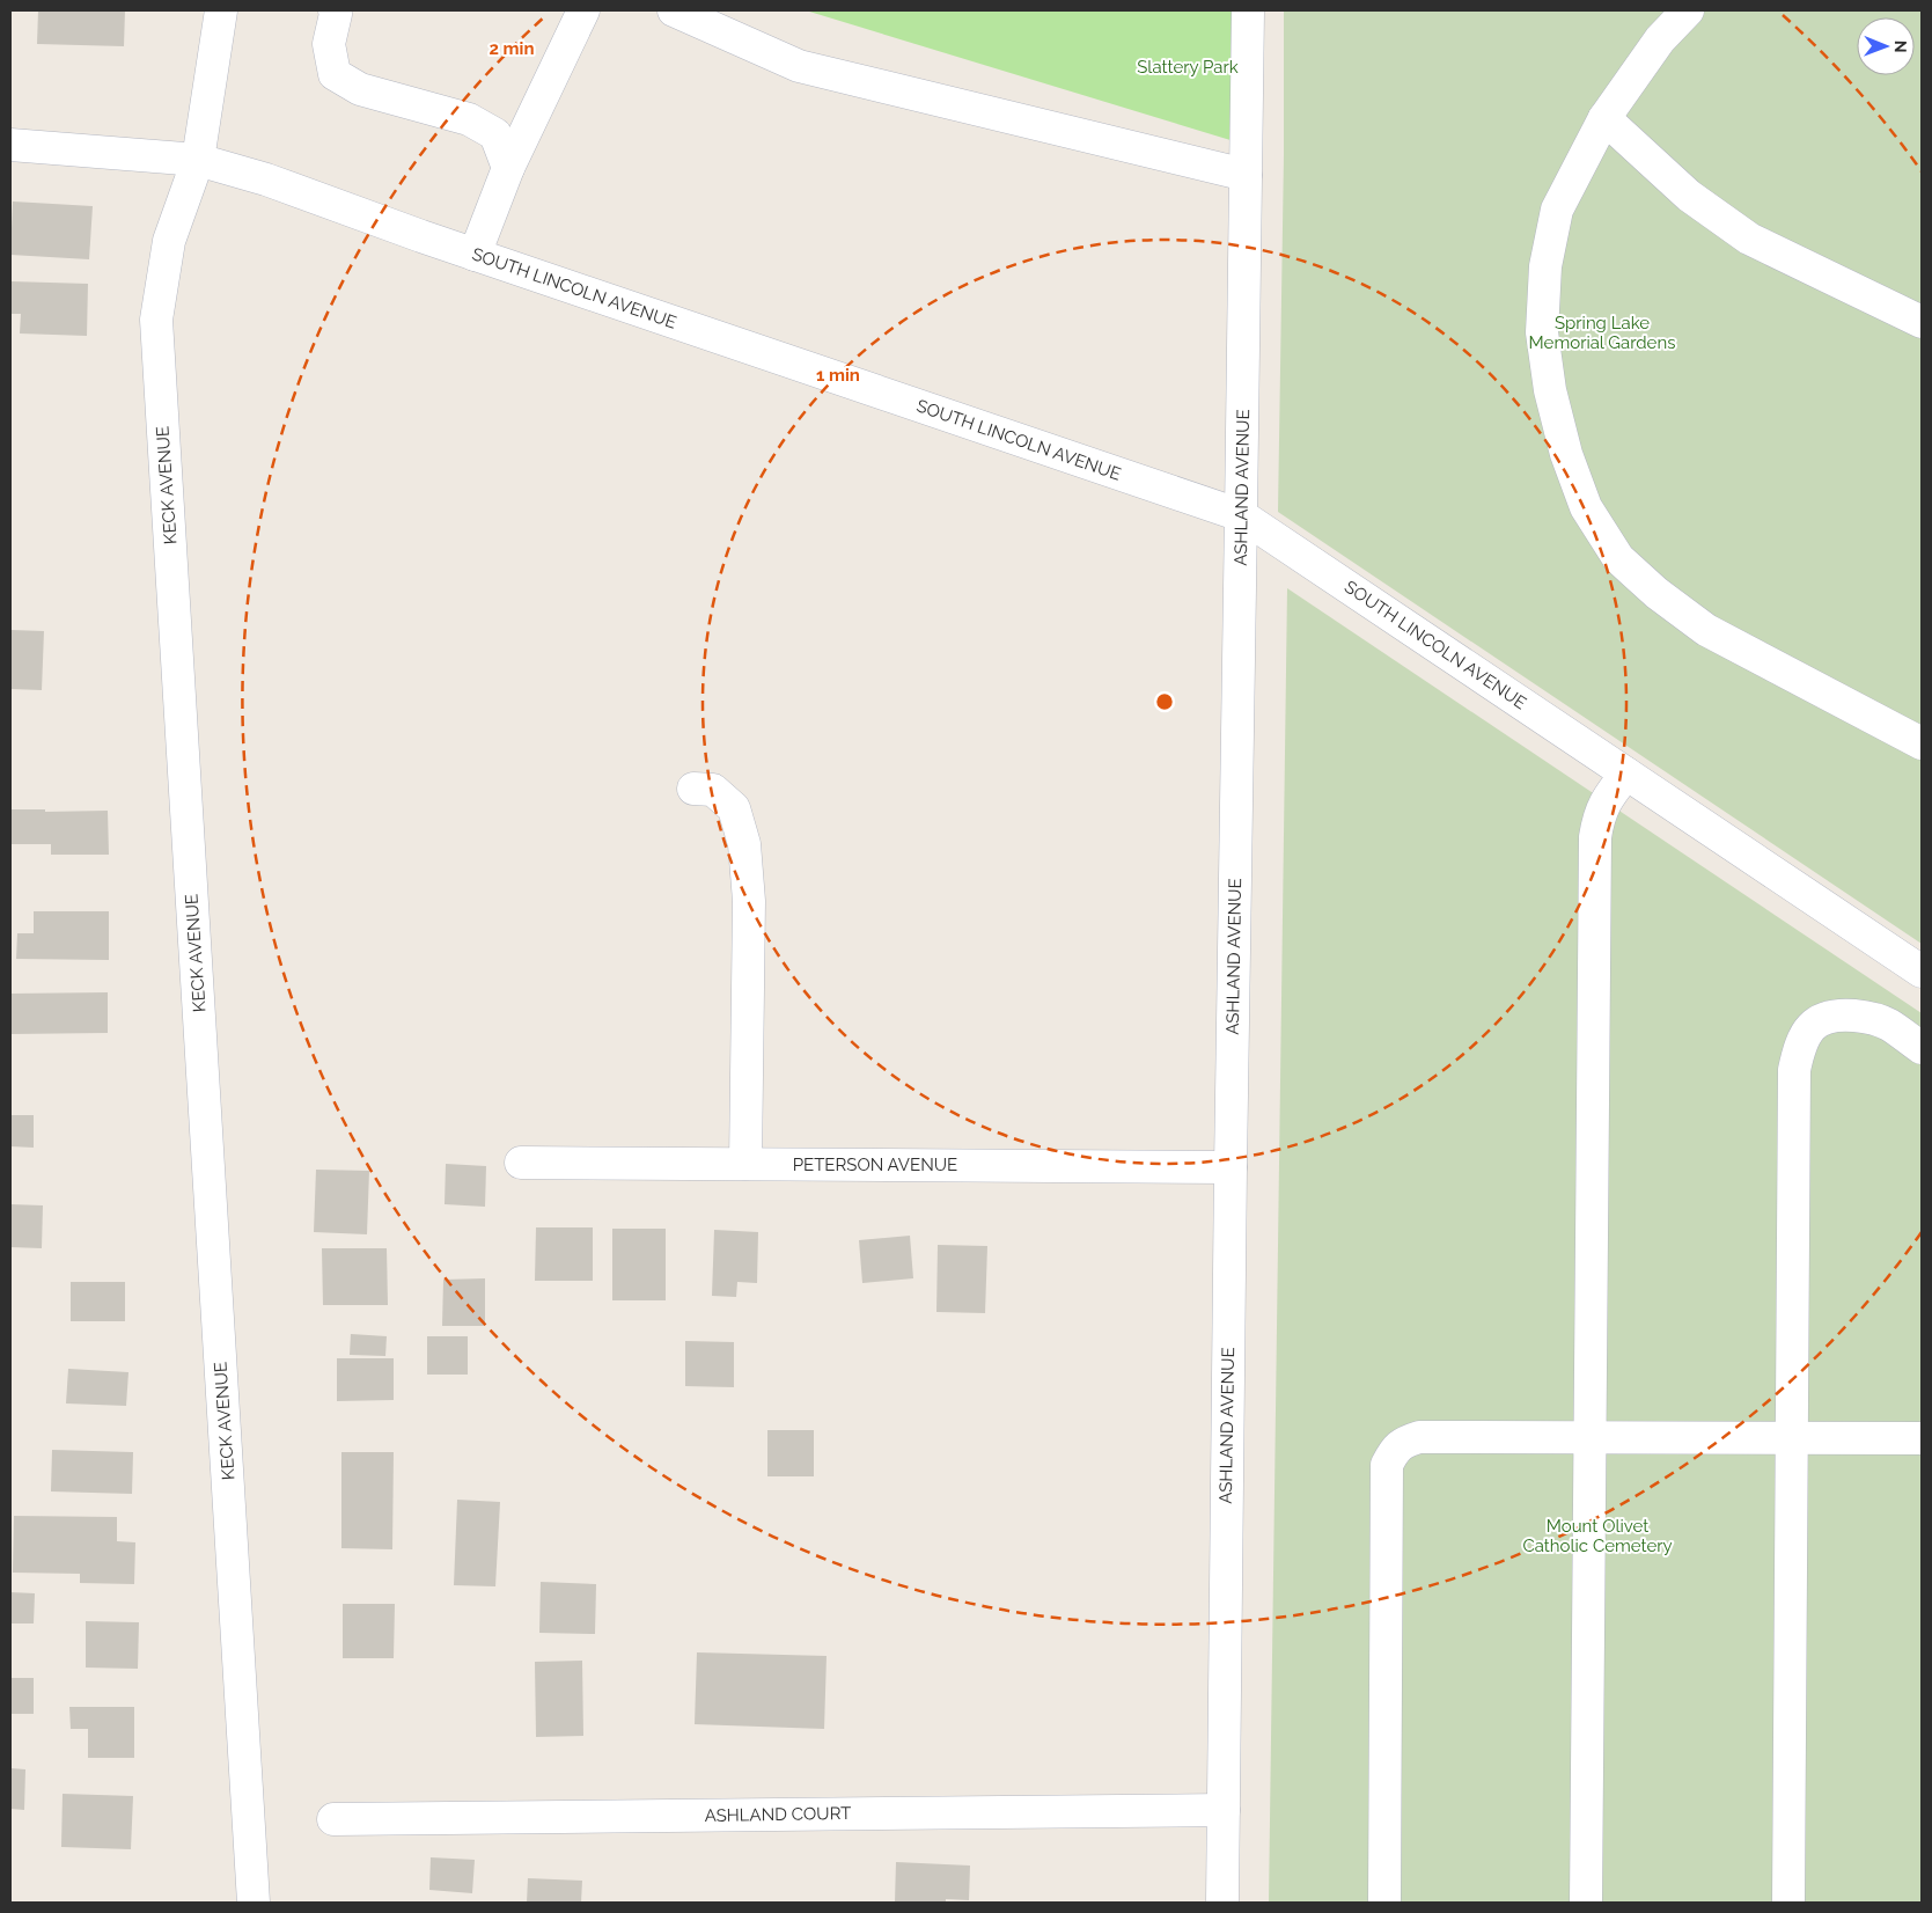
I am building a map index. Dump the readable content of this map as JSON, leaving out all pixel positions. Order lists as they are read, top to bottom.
{
  "streets": {
    "street": [
      "SOUTH LINCOLN AVENUE",
      "KECK AVENUE",
      "ASHLAND AVENUE",
      "PETERSON AVENUE",
      "ASHLAND COURT"
    ]
  },
  "crossings": [
    ["SOUTH LINCOLN AVENUE", "KECK AVENUE"],
    ["SOUTH LINCOLN AVENUE", "ASHLAND AVENUE"],
    ["ASHLAND AVENUE", "PETERSON AVENUE"],
    ["ASHLAND AVENUE", "ASHLAND COURT"]
  ],
  "parks": ["Slattery Park", "Spring Lake Memorial Gardens", "Mount Olivet Catholic Cemetery"],
  "north": "right",
  "rings": ["2 min", "1 min"]
}
